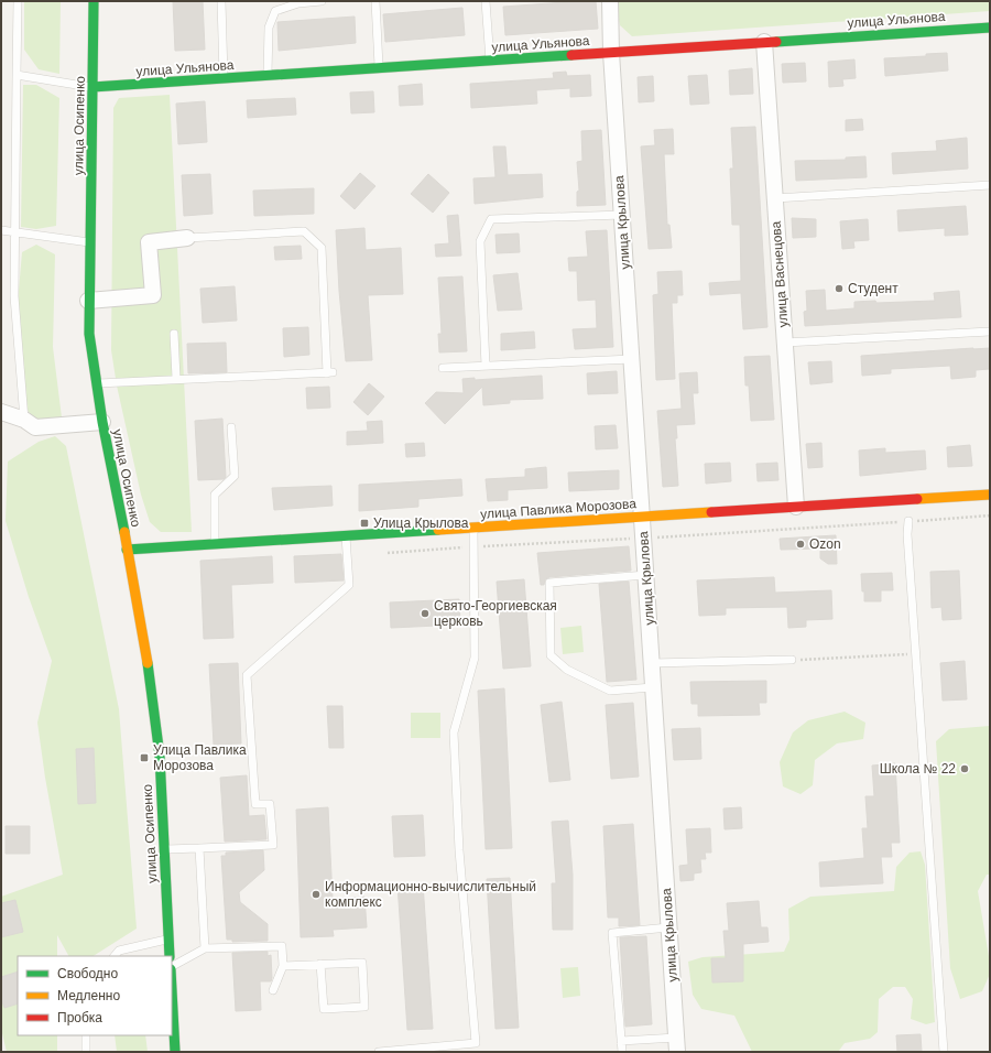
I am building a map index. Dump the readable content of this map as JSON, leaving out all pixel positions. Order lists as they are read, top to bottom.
{
  "streets": {
    "main road": ["улица Ульянова", "улица Осипенко", "улица Павлика Морозова"],
    "street": ["улица Крылова", "улица Васнецова"]
  },
  "crossings": [
    ["улица Ульянова", "улица Осипенко"],
    ["улица Ульянова", "улица Крылова"],
    ["улица Ульянова", "улица Васнецова"],
    ["улица Осипенко", "улица Павлика Морозова"],
    ["улица Крылова", "улица Павлика Морозова"],
    ["улица Васнецова", "улица Павлика Морозова"]
  ],
  "places": {
    "other": [
      "Студент",
      "Ozon",
      "Свято-Георгиевская церковь",
      "Школа № 22",
      "Информационно-вычислительный комплекс"
    ],
    "transit": ["Улица Крылова", "Улица Павлика Морозова"]
  },
  "legend": ["Свободно", "Медленно", "Пробка"]
}
